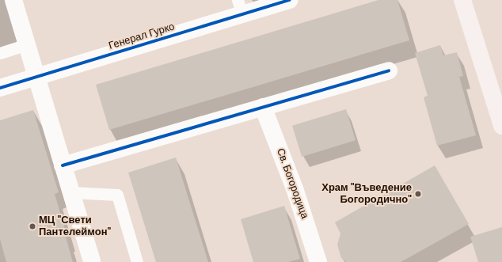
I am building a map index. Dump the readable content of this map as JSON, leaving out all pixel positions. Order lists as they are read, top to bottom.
{
  "streets": {
    "street": ["Генерал Гурко", "Св. Богородица"]
  },
  "places": ["Храм \"Въведение Богородично\"", "МЦ \"Свети Пантелеймон\""]
}
